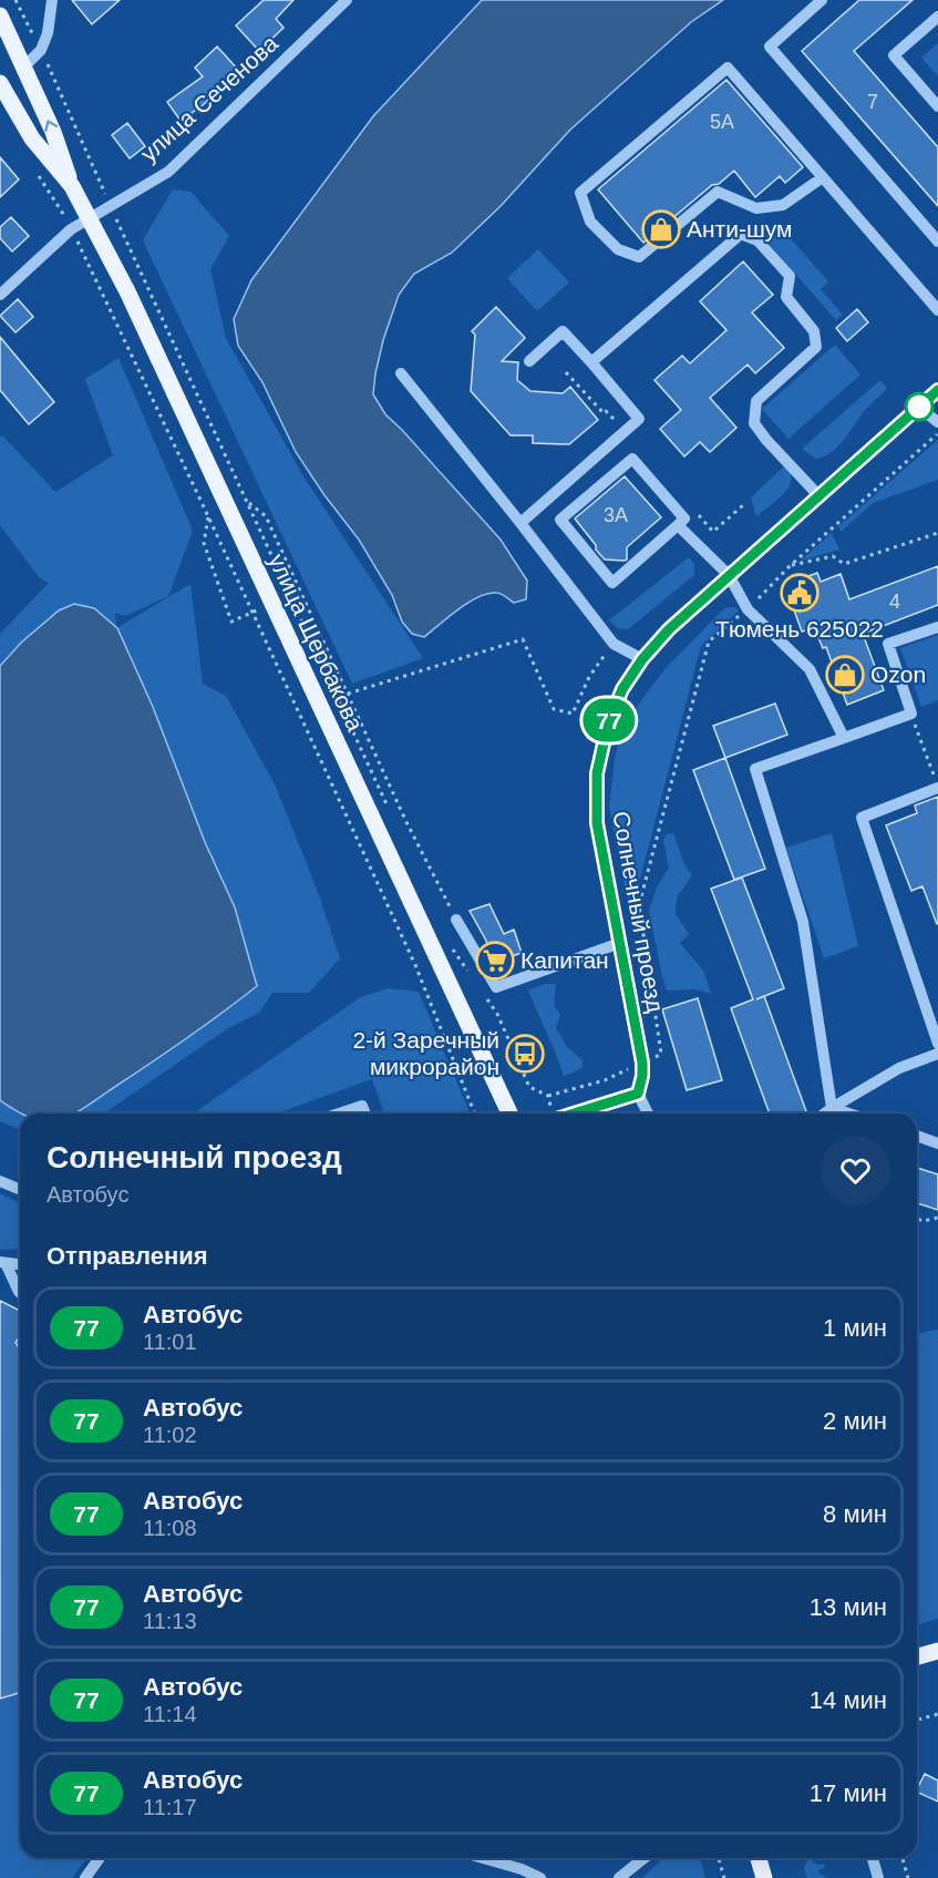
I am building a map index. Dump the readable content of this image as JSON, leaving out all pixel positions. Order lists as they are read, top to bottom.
{
  "streets": {
    "main road": ["улица Щербакова"],
    "street": ["улица Сеченова", "Солнечный проезд"]
  },
  "crossings": [
    ["улица Сеченова", "улица Щербакова"]
  ],
  "places": {
    "shop": ["Анти-шум", "Ozon"],
    "public building": ["Тюмень 625022"],
    "supermarket": ["Капитан"],
    "bus stop": ["2-й Заречный микрорайон"]
  },
  "lines": ["bus line 77"],
  "house_numbers": [
    "7",
    "5А",
    "3А",
    "4"
  ],
  "page": {
    "on_map": "77",
    "heading": [
      ["Солнечный проезд", "Автобус"],
      "Отправления"
    ],
    "list": [
      {
        "mark": "77",
        "name": "Автобус",
        "note": "11:01",
        "value": "1 мин"
      },
      {
        "mark": "77",
        "name": "Автобус",
        "note": "11:02",
        "value": "2 мин"
      },
      {
        "mark": "77",
        "name": "Автобус",
        "note": "11:08",
        "value": "8 мин"
      },
      {
        "mark": "77",
        "name": "Автобус",
        "note": "11:13",
        "value": "13 мин"
      },
      {
        "mark": "77",
        "name": "Автобус",
        "note": "11:14",
        "value": "14 мин"
      },
      {
        "mark": "77",
        "name": "Автобус",
        "note": "11:17",
        "value": "17 мин"
      }
    ]
  }
}
